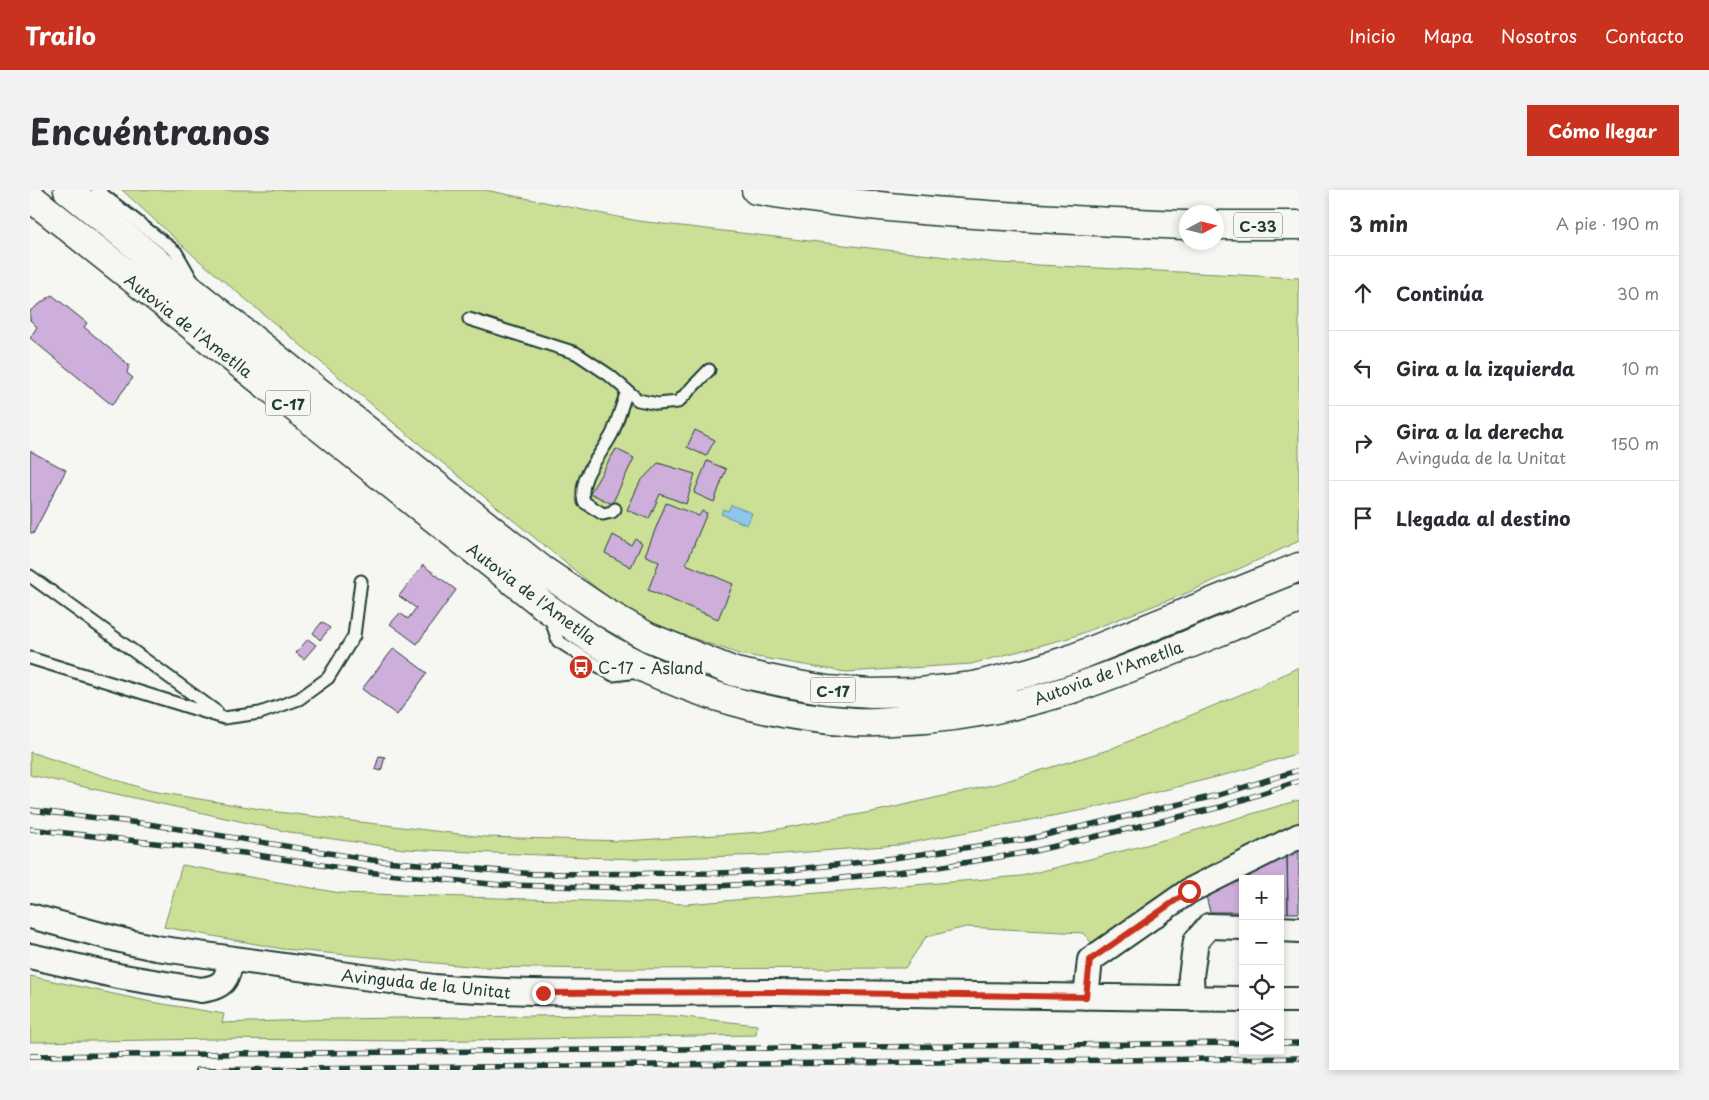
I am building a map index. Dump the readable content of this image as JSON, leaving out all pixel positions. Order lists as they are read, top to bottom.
{
  "streets": {
    "highway": ["C-33", "Autovia de l'Ametlla", "C-17"],
    "street": ["Avinguda de la Unitat"]
  },
  "places": {
    "bus stop": ["C-17 - Asland"]
  },
  "north": "right",
  "page": {
    "header": "Trailo",
    "nav": [
      "Inicio",
      "Mapa",
      "Nosotros",
      "Contacto"
    ],
    "title": "Encuéntranos",
    "buttons": "Cómo llegar",
    "heading": ["3 min", "A pie · 190 m"],
    "list": [
      ["Continúa", "30 m"],
      ["Gira a la izquierda", "10 m"],
      ["Gira a la derecha", "Avinguda de la Unitat", "150 m"],
      "Llegada al destino"
    ],
    "map_buttons": ["+", "−"]
  }
}
